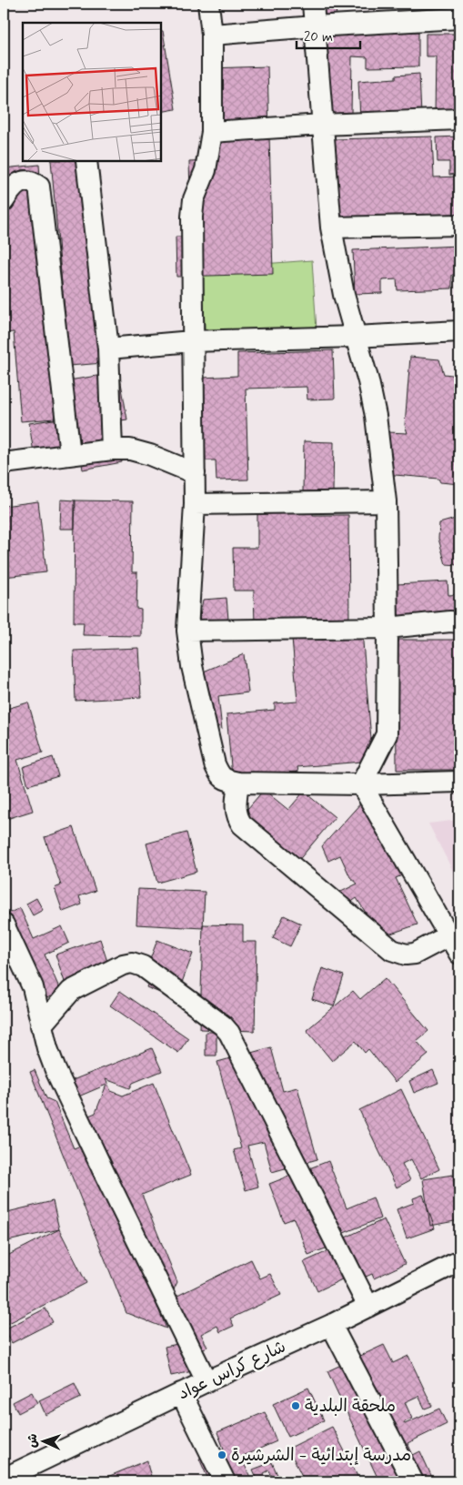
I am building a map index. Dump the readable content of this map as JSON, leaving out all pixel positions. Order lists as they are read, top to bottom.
{
  "streets": {
    "street": ["شارع كراس عواد"]
  },
  "places": ["ملحقة البلدية", "مدرسة إبتدائية - الشرشيرة"],
  "scale_bar": "20 m",
  "north": "left"
}
